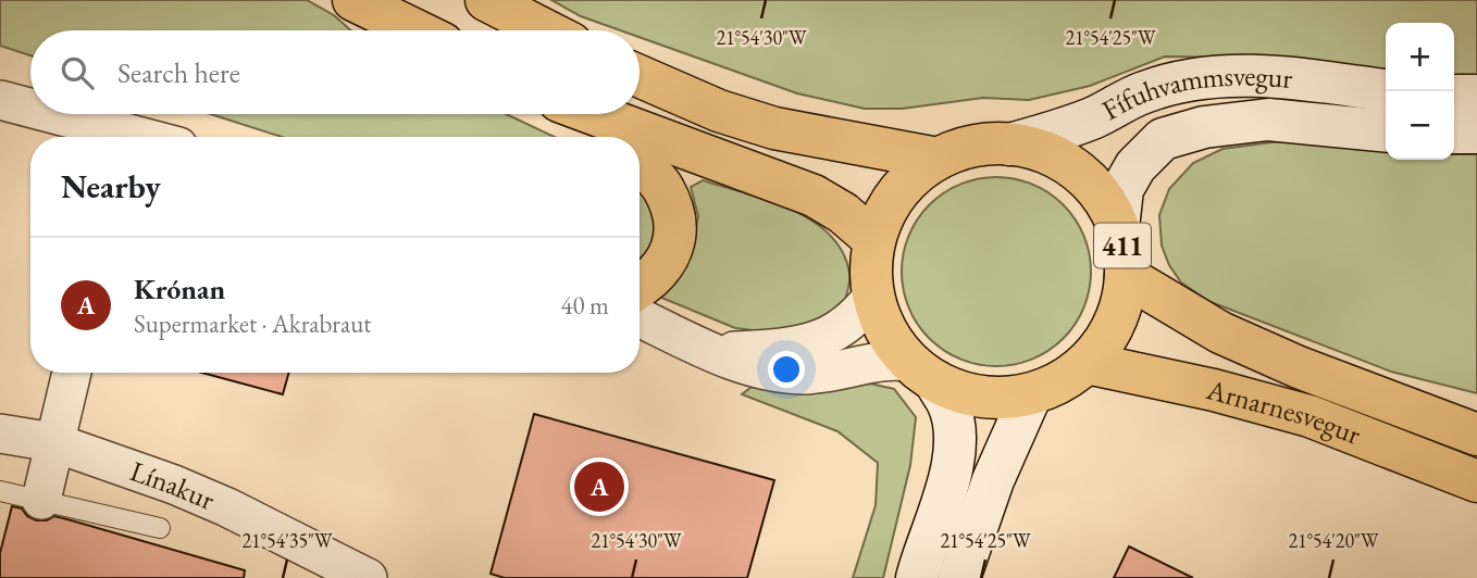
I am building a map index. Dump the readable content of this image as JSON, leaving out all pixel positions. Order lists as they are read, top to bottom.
{
  "streets": {
    "main road": ["Fífuhvammsvegur", "411", "Arnarnesvegur"],
    "street": ["Línakur"]
  },
  "crossings": [
    ["Fífuhvammsvegur", "411"],
    ["Fífuhvammsvegur", "Arnarnesvegur"],
    ["411", "Arnarnesvegur"]
  ],
  "page": {
    "map_buttons": ["+", "−"],
    "search": "Search here",
    "heading": "Nearby",
    "list": [
      {
        "mark": "A",
        "name": "Krónan",
        "note": "Supermarket · Akrabraut",
        "value": "40 m"
      }
    ],
    "pins": "A"
  },
  "coordinates": [
    "21°54'30\"W",
    "21°54'25\"W",
    "21°54'35\"W",
    "21°54'20\"W"
  ]
}
